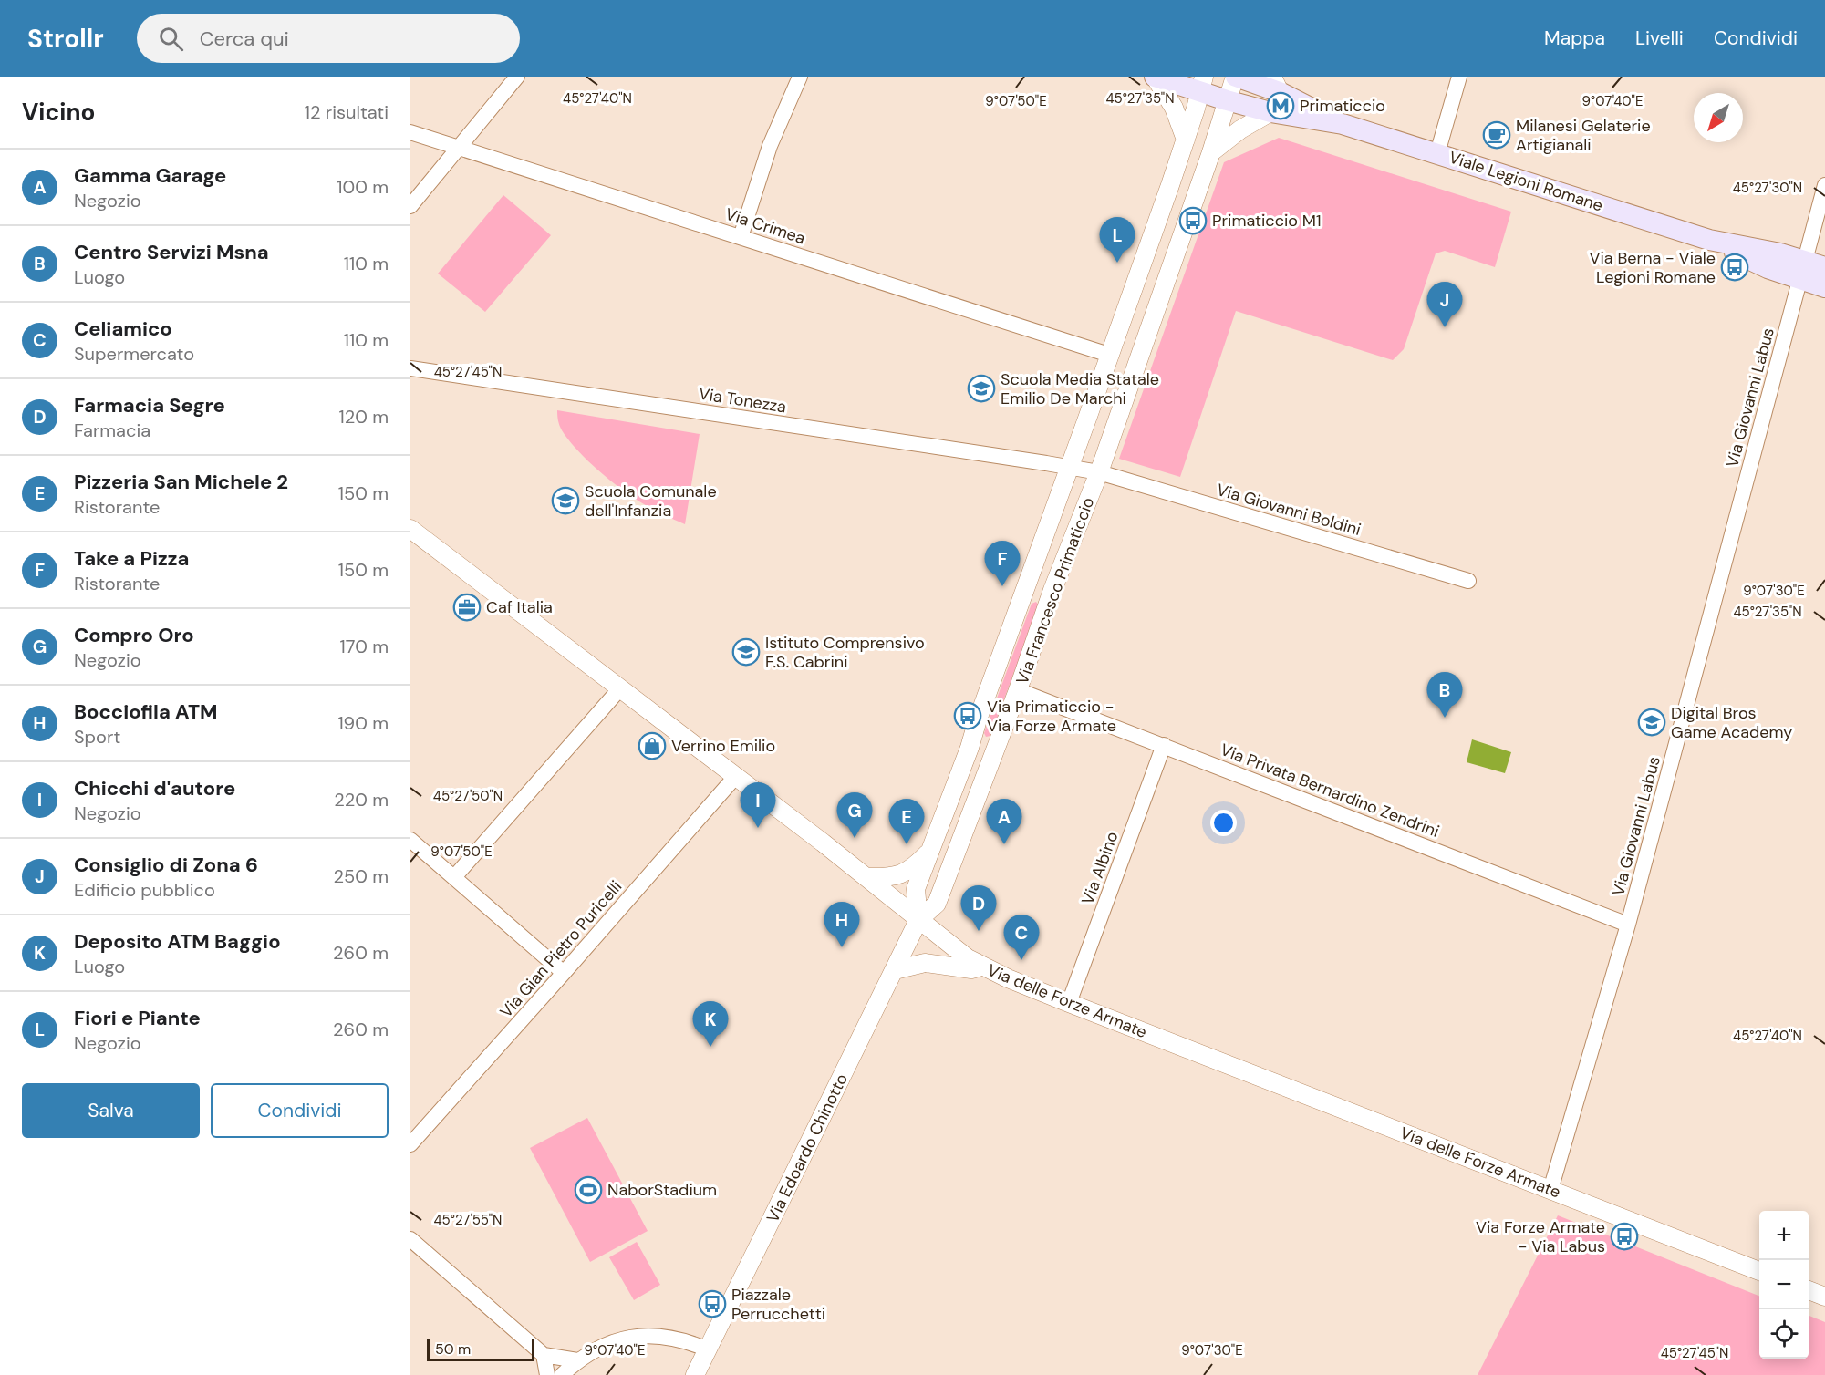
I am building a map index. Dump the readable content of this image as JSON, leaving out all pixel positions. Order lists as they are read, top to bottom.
{
  "streets": {
    "main road": ["Viale Legioni Romane"],
    "street": [
      "Via Crimea",
      "Via Giovanni Labus",
      "Via Tonezza",
      "Via Giovanni Boldini",
      "Via Francesco Primaticcio",
      "Via Privata Bernardino Zendrini",
      "Via Albino",
      "Via Gian Pietro Puricelli",
      "Via delle Forze Armate",
      "Via Edoardo Chinotto"
    ]
  },
  "crossings": [
    ["Viale Legioni Romane", "Via Giovanni Labus"],
    ["Viale Legioni Romane", "Via Francesco Primaticcio"],
    ["Via Crimea", "Via Francesco Primaticcio"],
    ["Via Giovanni Labus", "Via Privata Bernardino Zendrini"],
    ["Via Giovanni Labus", "Via delle Forze Armate"],
    ["Via Tonezza", "Via Giovanni Boldini"],
    ["Via Tonezza", "Via Francesco Primaticcio"],
    ["Via Giovanni Boldini", "Via Francesco Primaticcio"],
    ["Via Francesco Primaticcio", "Via Privata Bernardino Zendrini"],
    ["Via Francesco Primaticcio", "Via delle Forze Armate"],
    ["Via Francesco Primaticcio", "Via Edoardo Chinotto"],
    ["Via Privata Bernardino Zendrini", "Via Albino"],
    ["Via Albino", "Via delle Forze Armate"],
    ["Via Gian Pietro Puricelli", "Via delle Forze Armate"],
    ["Via delle Forze Armate", "Via Edoardo Chinotto"]
  ],
  "places": {
    "metro station": ["Primaticcio"],
    "cafe": ["Milanesi Gelaterie Artigianali"],
    "bus stop": [
      "Primaticcio M1",
      "Via Berna - Viale Legioni Romane",
      "Via Primaticcio - Via Forze Armate",
      "Via Forze Armate - Via Labus",
      "Piazzale Perrucchetti"
    ],
    "school or university": [
      "Scuola Media Statale Emilio De Marchi",
      "Scuola Comunale dell'Infanzia",
      "Istituto Comprensivo F.S. Cabrini",
      "Digital Bros Game Academy"
    ],
    "office": ["Caf Italia"],
    "shop": ["Verrino Emilio"],
    "sports": ["NaborStadium"]
  },
  "scale_bar": "50 m",
  "north": "bottom left",
  "page": {
    "header": "Strollr",
    "search": "Cerca qui",
    "nav": ["Mappa", "Livelli", "Condividi"],
    "heading": ["Vicino", "12 risultati"],
    "list": [
      {
        "mark": "A",
        "name": "Gamma Garage",
        "note": "Negozio",
        "value": "100 m"
      },
      {
        "mark": "B",
        "name": "Centro Servizi Msna",
        "note": "Luogo",
        "value": "110 m"
      },
      {
        "mark": "C",
        "name": "Celiamico",
        "note": "Supermercato",
        "value": "110 m"
      },
      {
        "mark": "D",
        "name": "Farmacia Segre",
        "note": "Farmacia",
        "value": "120 m"
      },
      {
        "mark": "E",
        "name": "Pizzeria San Michele 2",
        "note": "Ristorante",
        "value": "150 m"
      },
      {
        "mark": "F",
        "name": "Take a Pizza",
        "note": "Ristorante",
        "value": "150 m"
      },
      {
        "mark": "G",
        "name": "Compro Oro",
        "note": "Negozio",
        "value": "170 m"
      },
      {
        "mark": "H",
        "name": "Bocciofila ATM",
        "note": "Sport",
        "value": "190 m"
      },
      {
        "mark": "I",
        "name": "Chicchi d'autore",
        "note": "Negozio",
        "value": "220 m"
      },
      {
        "mark": "J",
        "name": "Consiglio di Zona 6",
        "note": "Edificio pubblico",
        "value": "250 m"
      },
      {
        "mark": "K",
        "name": "Deposito ATM Baggio",
        "note": "Luogo",
        "value": "260 m"
      },
      {
        "mark": "L",
        "name": "Fiori e Piante",
        "note": "Negozio",
        "value": "260 m"
      }
    ],
    "pins": [
      "L",
      "J",
      "F",
      "B",
      "I",
      "G",
      "A",
      "E",
      "D",
      "H",
      "C",
      "K"
    ],
    "buttons": ["Salva", "Condividi"],
    "map_buttons": ["+", "−"],
    "scale": "50 m"
  },
  "coordinates": [
    "45°27'35\"N",
    "45°27'40\"N",
    "9°07'50\"E",
    "9°07'40\"E",
    "45°27'30\"N",
    "45°27'45\"N",
    "9°07'30\"E",
    "45°27'50\"N",
    "45°27'55\"N"
  ]
}
